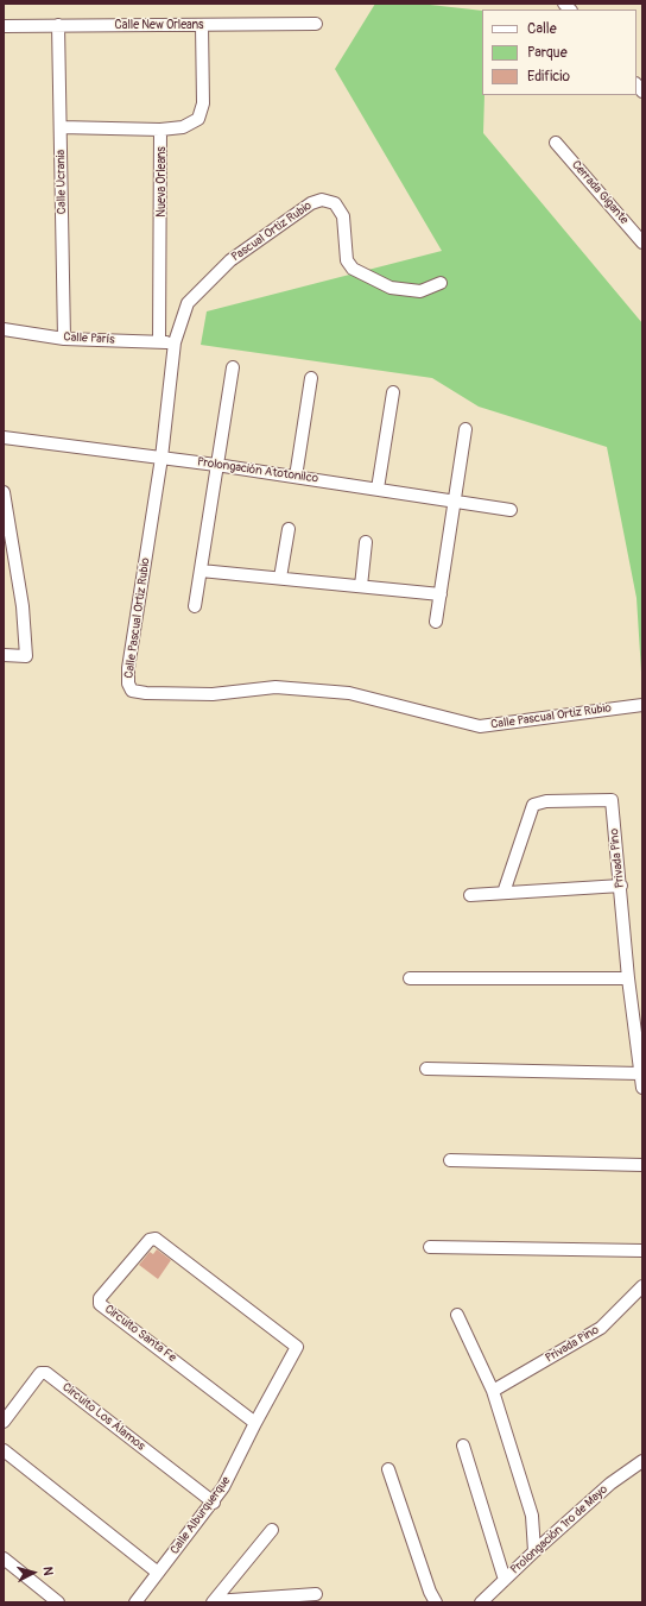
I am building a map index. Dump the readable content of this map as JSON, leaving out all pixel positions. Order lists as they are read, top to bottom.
{
  "streets": {
    "street": [
      "Calle New Orleans",
      "Calle Ucrania",
      "Nueva Orleans",
      "Cerrada Gigante",
      "Pascual Ortiz Rubio",
      "Calle París",
      "Prolongación Atotonilco",
      "Calle Pascual Ortiz Rubio",
      "Privada Pino",
      "Circuito Santa Fe",
      "Circuito Los Álamos",
      "Calle Alburquerque",
      "Prolongación 1ro de Mayo"
    ]
  },
  "crossings": [
    ["Calle New Orleans", "Calle Ucrania"],
    ["Calle New Orleans", "Nueva Orleans"],
    ["Calle Ucrania", "Calle París"],
    ["Nueva Orleans", "Calle París"],
    ["Pascual Ortiz Rubio", "Calle París"],
    ["Pascual Ortiz Rubio", "Calle Pascual Ortiz Rubio"],
    ["Calle París", "Calle Pascual Ortiz Rubio"],
    ["Prolongación Atotonilco", "Calle Pascual Ortiz Rubio"],
    ["Circuito Santa Fe", "Calle Alburquerque"],
    ["Circuito Los Álamos", "Calle Alburquerque"]
  ],
  "legend": ["Calle", "Parque", "Edificio"],
  "north": "right"
}
